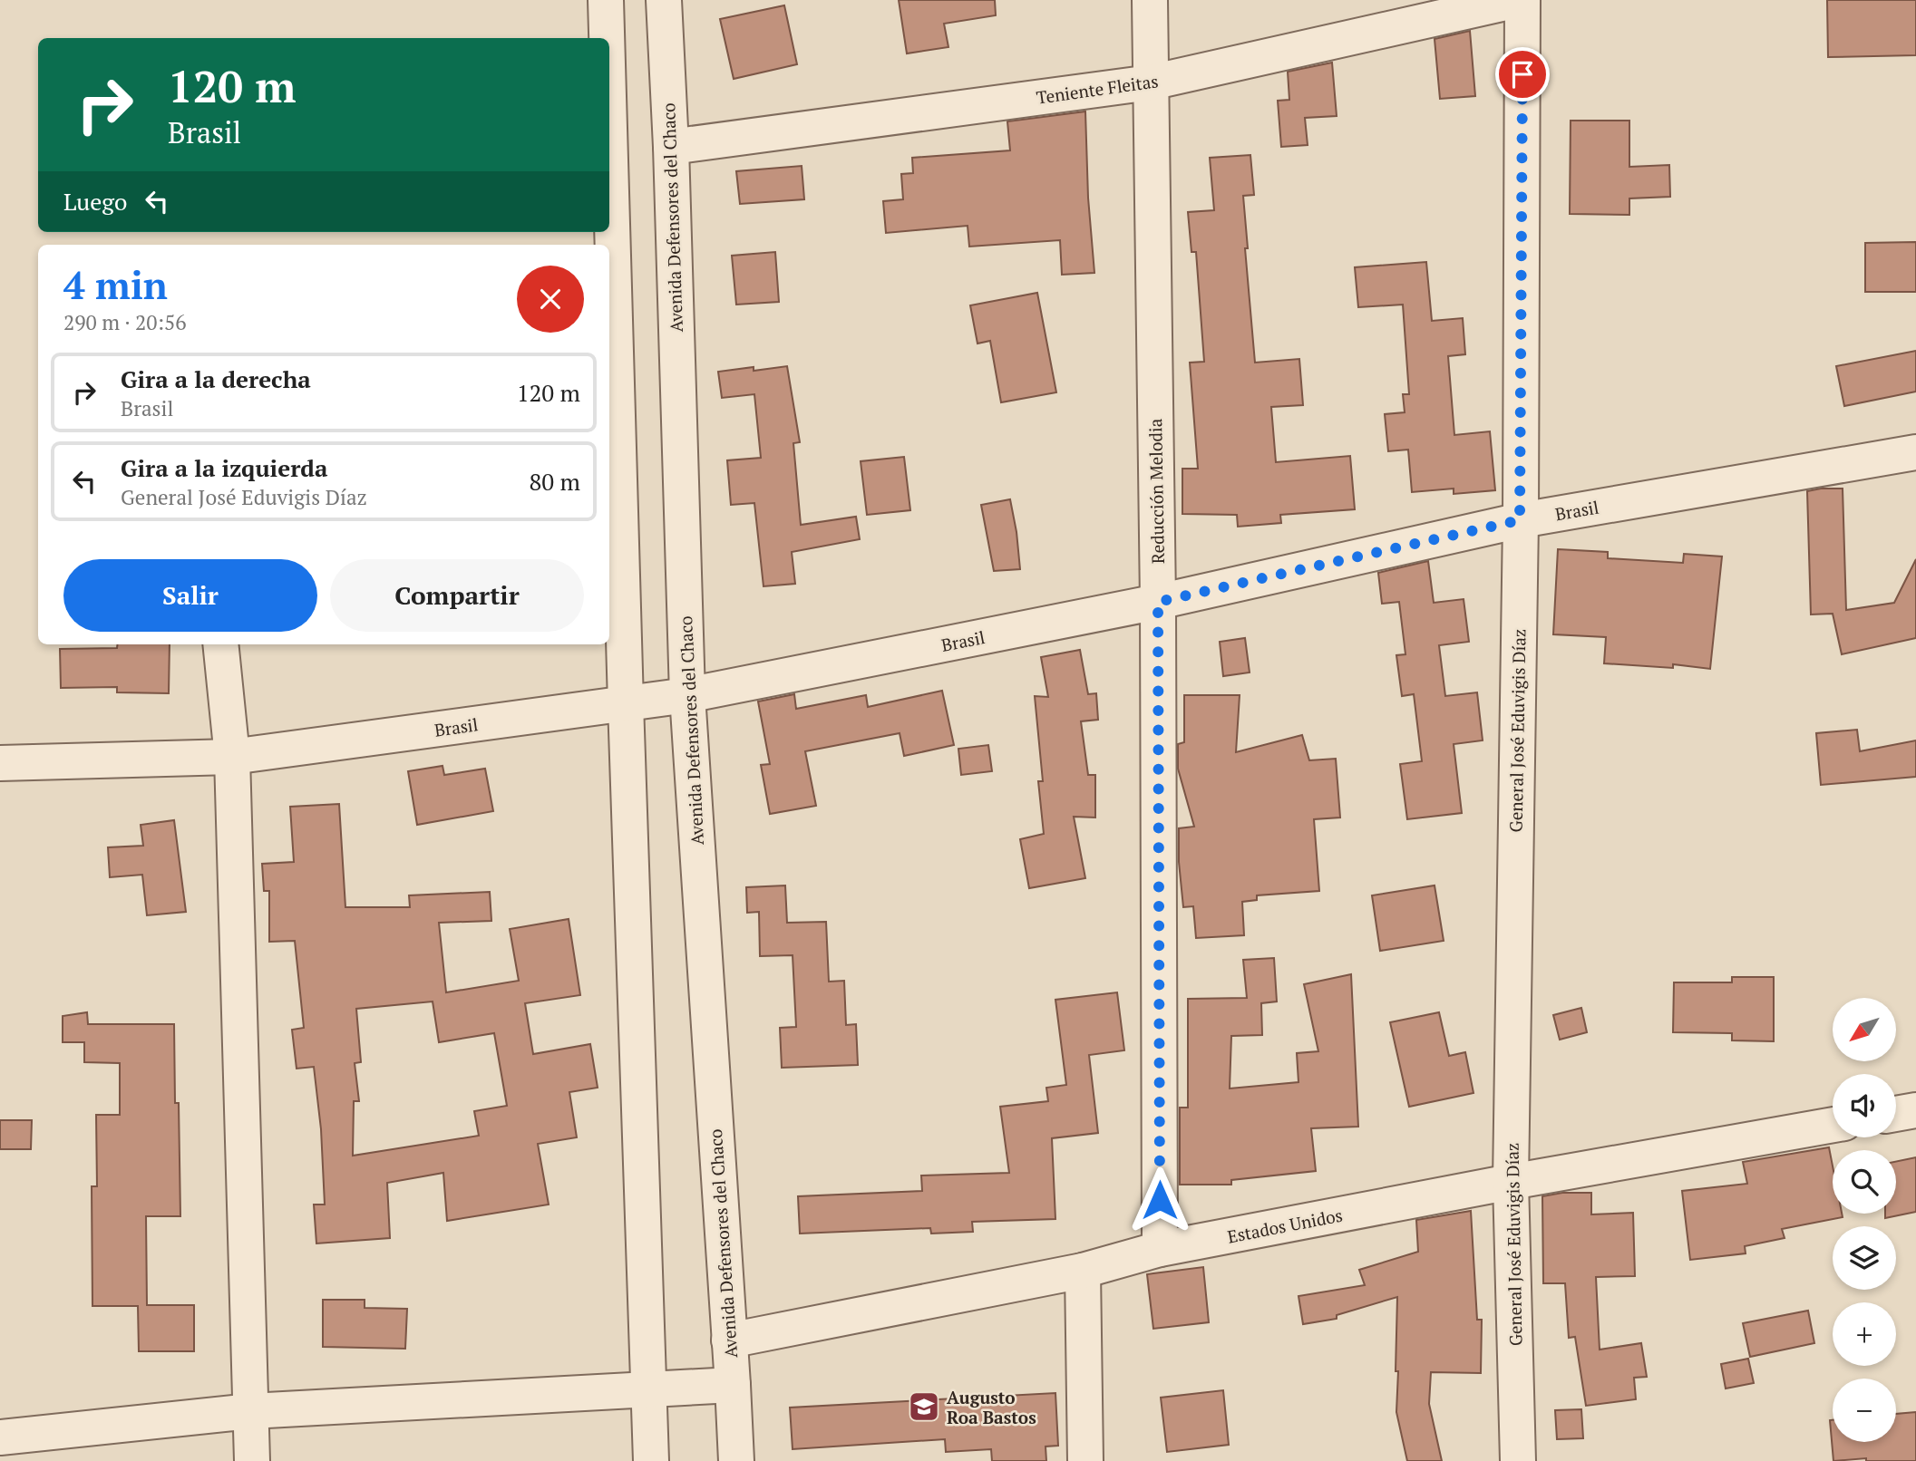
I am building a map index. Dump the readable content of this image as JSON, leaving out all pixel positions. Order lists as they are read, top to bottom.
{
  "streets": {
    "street": [
      "Teniente Fleitas",
      "Avenida Defensores del Chaco",
      "Reducción Melodia",
      "Brasil",
      "General José Eduvigis Díaz",
      "Estados Unidos"
    ]
  },
  "crossings": [
    ["Teniente Fleitas", "Avenida Defensores del Chaco"],
    ["Teniente Fleitas", "Reducción Melodia"],
    ["Avenida Defensores del Chaco", "Brasil"],
    ["Avenida Defensores del Chaco", "Estados Unidos"],
    ["Reducción Melodia", "Brasil"],
    ["Reducción Melodia", "Estados Unidos"],
    ["Brasil", "General José Eduvigis Díaz"],
    ["General José Eduvigis Díaz", "Estados Unidos"]
  ],
  "places": {
    "school or university": ["Augusto Roa Bastos"]
  },
  "north": "bottom left",
  "page": {
    "turn": ["120 m", "Brasil"],
    "then": "Luego",
    "heading": ["4 min", "290 m · 20:56"],
    "list": [
      {
        "name": "Gira a la derecha",
        "note": "Brasil",
        "value": "120 m"
      },
      {
        "name": "Gira a la izquierda",
        "note": "General José Eduvigis Díaz",
        "value": "80 m"
      }
    ],
    "buttons": ["Salir", "Compartir"],
    "map_buttons": ["+", "−"]
  }
}
